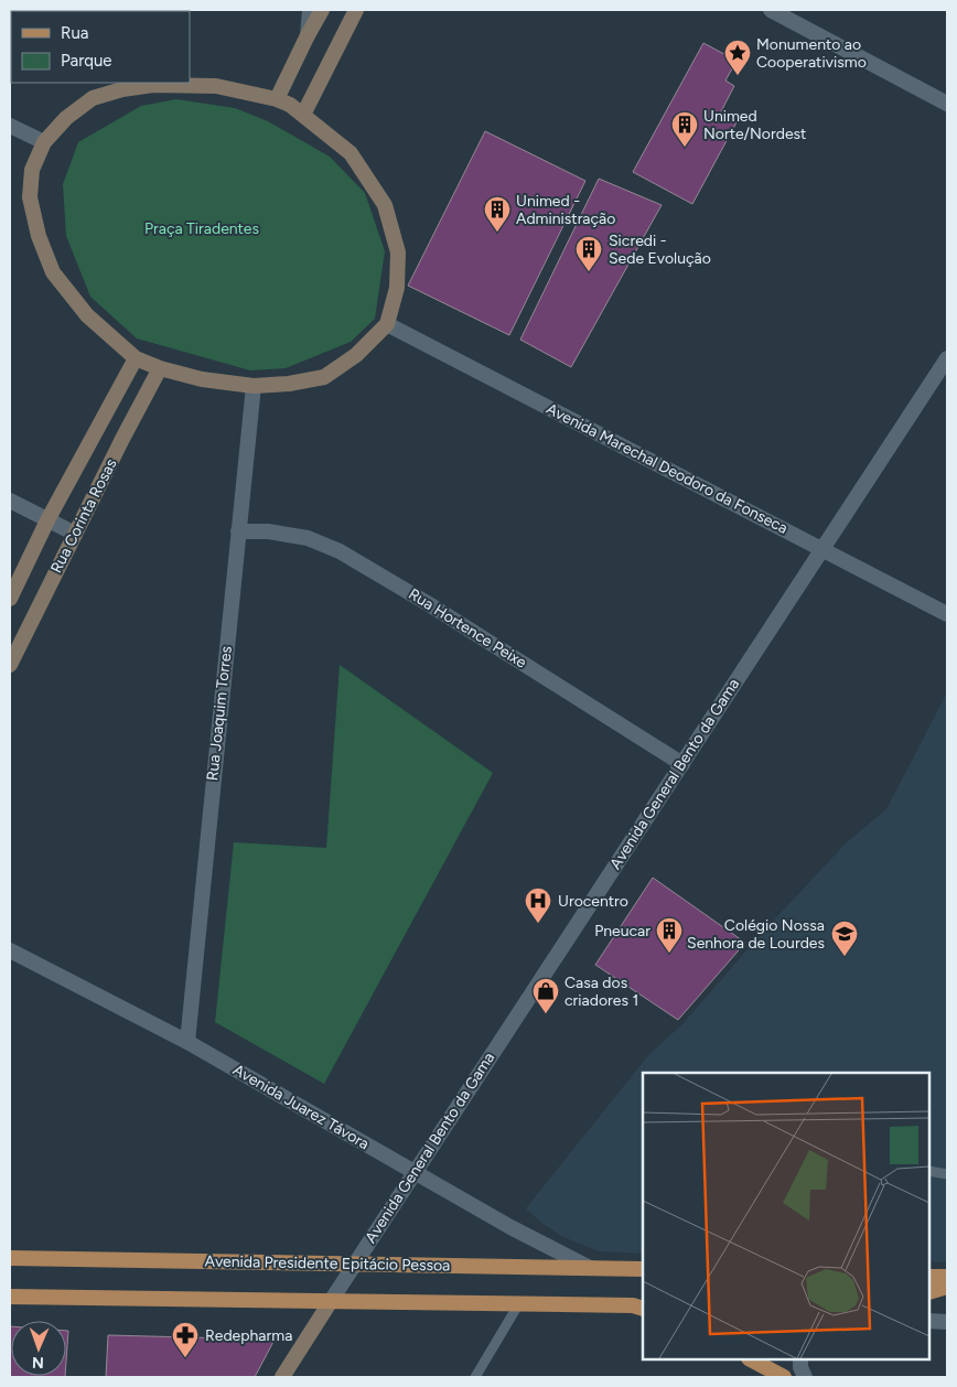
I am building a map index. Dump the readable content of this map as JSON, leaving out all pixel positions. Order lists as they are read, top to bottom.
{
  "streets": {
    "main road": ["Rua Corinta Rosas", "Avenida Presidente Epitácio Pessoa"],
    "street": [
      "Avenida Marechal Deodoro da Fonseca",
      "Rua Hortence Peixe",
      "Rua Joaquim Torres",
      "Avenida General Bento da Gama",
      "Avenida Juarez Távora"
    ]
  },
  "crossings": [
    ["Avenida Marechal Deodoro da Fonseca", "Avenida General Bento da Gama"],
    ["Rua Hortence Peixe", "Rua Joaquim Torres"],
    ["Rua Hortence Peixe", "Avenida General Bento da Gama"],
    ["Rua Joaquim Torres", "Avenida Juarez Távora"],
    ["Avenida General Bento da Gama", "Avenida Juarez Távora"],
    ["Avenida General Bento da Gama", "Avenida Presidente Epitácio Pessoa"],
    ["Avenida Juarez Távora", "Avenida Presidente Epitácio Pessoa"]
  ],
  "parks": ["Praça Tiradentes"],
  "places": {
    "place": ["Monumento ao Cooperativismo"],
    "building": [
      "Unimed Norte/Nordest",
      "Unimed - Administração",
      "Sicredi - Sede Evolução",
      "Pneucar"
    ],
    "hospital": ["Urocentro"],
    "school or university": ["Colégio Nossa Senhora de Lourdes"],
    "shop": ["Casa dos criadores 1"],
    "pharmacy": ["Redepharma"]
  },
  "legend": ["Rua", "Parque"],
  "north": "bottom"
}
